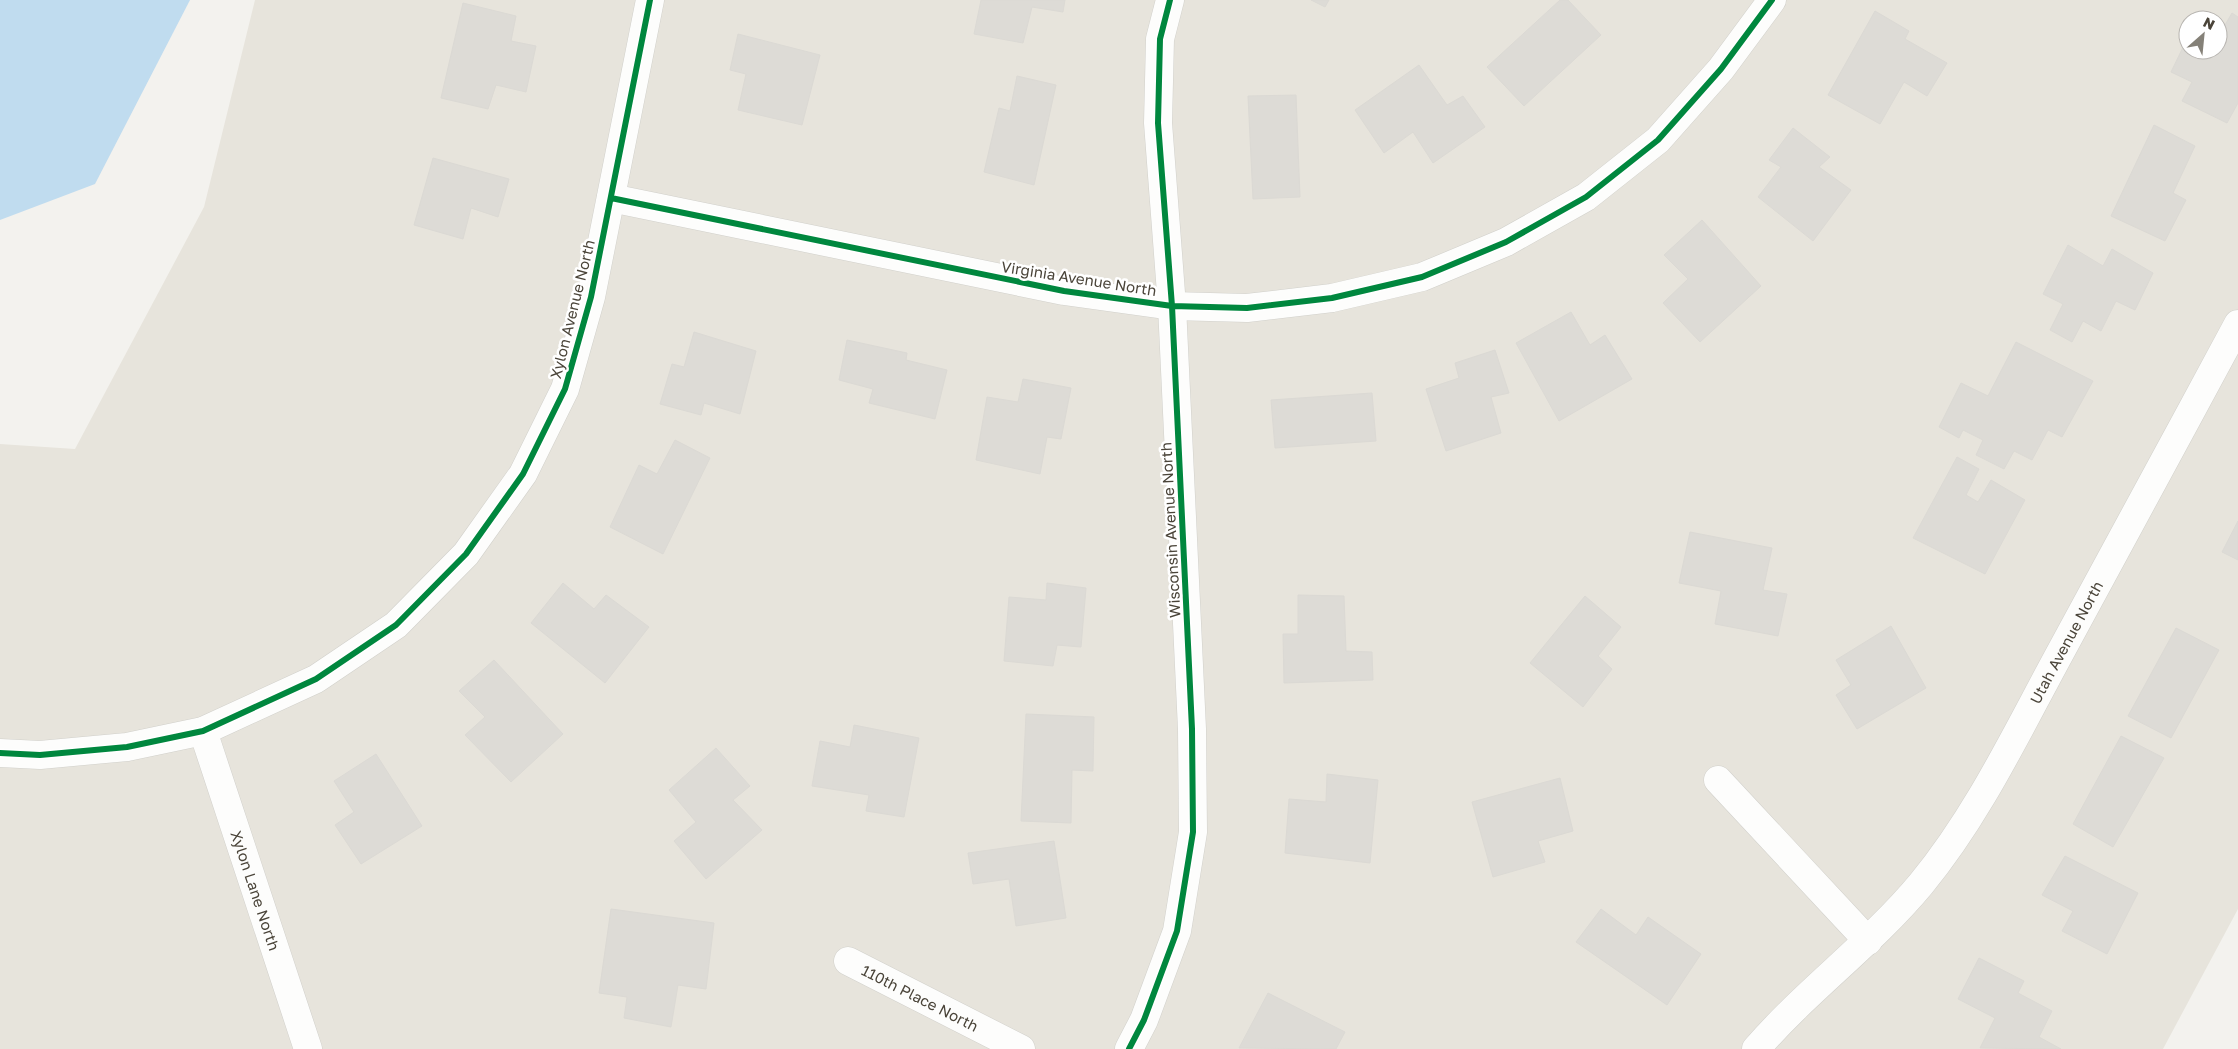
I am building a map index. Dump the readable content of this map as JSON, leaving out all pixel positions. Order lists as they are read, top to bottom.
{
  "streets": {
    "street": [
      "Virginia Avenue North",
      "Xylon Avenue North",
      "Wisconsin Avenue North",
      "Utah Avenue North",
      "Xylon Lane North",
      "110th Place North"
    ]
  },
  "crossings": [
    ["Virginia Avenue North", "Xylon Avenue North"],
    ["Virginia Avenue North", "Wisconsin Avenue North"],
    ["Xylon Avenue North", "Xylon Lane North"]
  ],
  "north": "top right"
}
